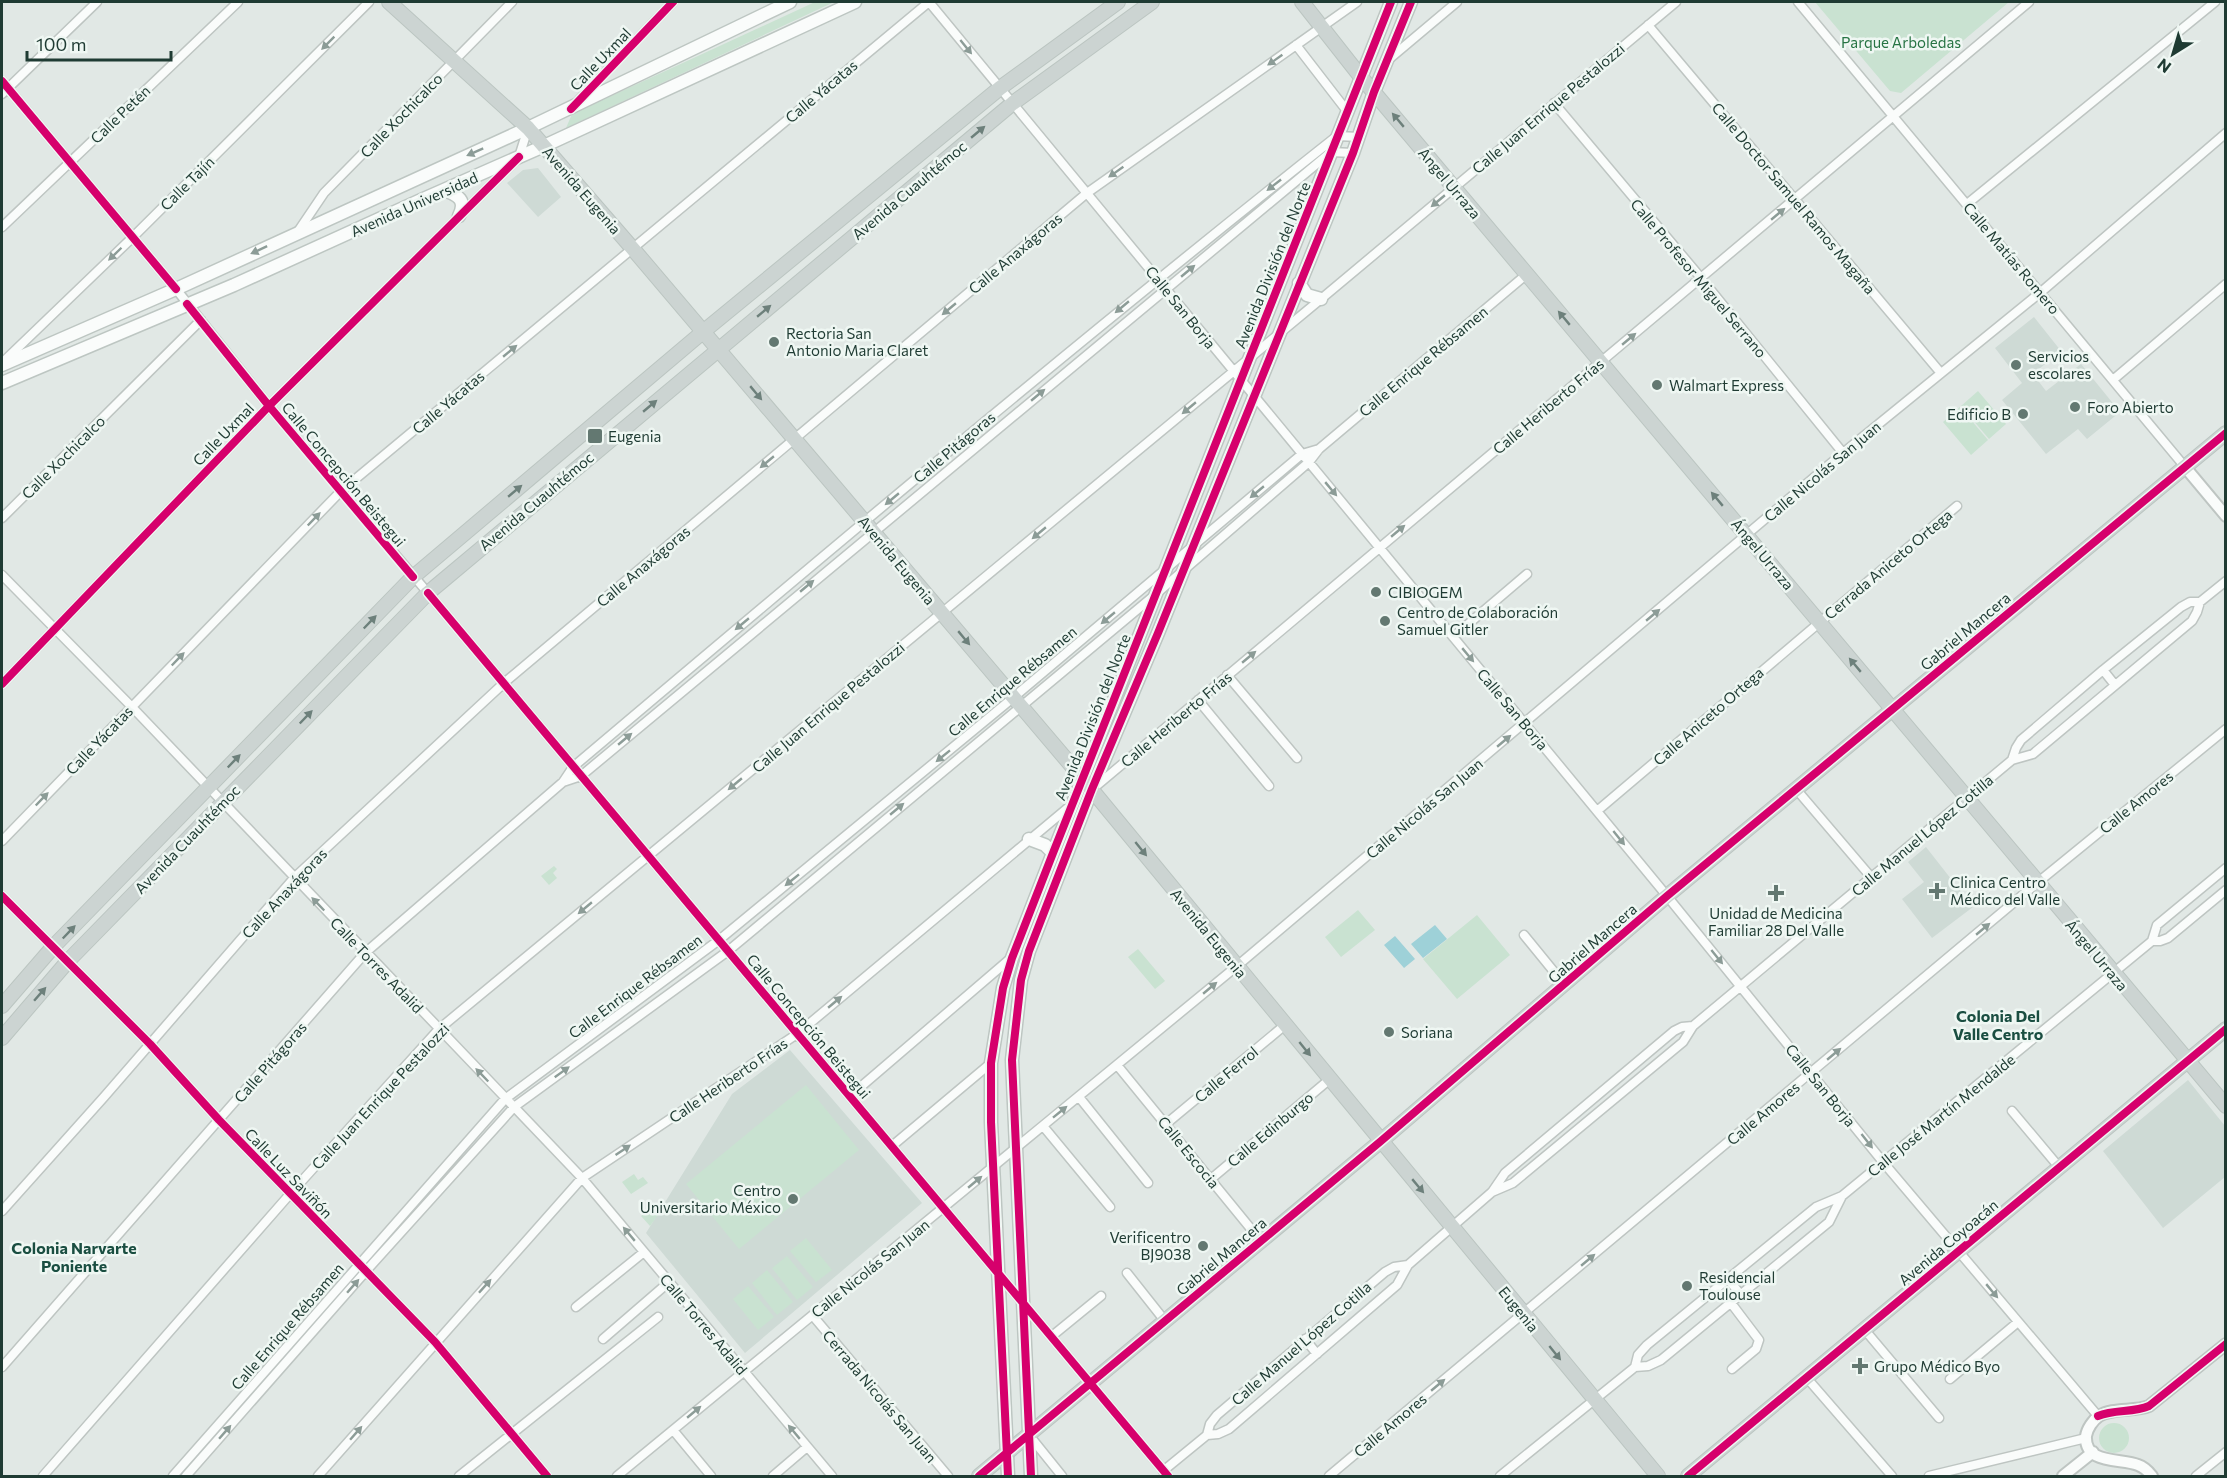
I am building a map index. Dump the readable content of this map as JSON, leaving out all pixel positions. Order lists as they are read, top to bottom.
{
  "streets": {
    "main road": [
      "Ángel Urraza",
      "Avenida Eugenia",
      "Avenida Cuauhtémoc",
      "Avenida Universidad",
      "Avenida División del Norte",
      "Gabriel Mancera",
      "Avenida Coyoacán",
      "Eugenia"
    ],
    "street": [
      "Calle Uxmal",
      "Calle Yácatas",
      "Calle Juan Enrique Pestalozzi",
      "Calle Petén",
      "Calle Xochicalco",
      "Calle Tajín",
      "Calle Doctor Samuel Ramos Magaña",
      "Calle Anaxágoras",
      "Calle Matías Romero",
      "Calle Profesor Miguel Serrano",
      "Calle San Borja",
      "Calle Enrique Rébsamen",
      "Calle Heriberto Frías",
      "Calle Pitágoras",
      "Calle Nicolás San Juan",
      "Calle Concepción Beistegui",
      "Cerrada Aniceto Ortega",
      "Calle Aniceto Ortega",
      "Calle Amores",
      "Calle Manuel López Cotilla",
      "Calle Torres Adalid",
      "Calle Ferrol",
      "Calle José Martín Mendalde",
      "Calle Edinburgo",
      "Calle Escocia",
      "Calle Luz Saviñón",
      "Cerrada Nicolás San Juan"
    ]
  },
  "crossings": [
    ["Calle Uxmal", "Avenida Eugenia"],
    ["Calle Uxmal", "Avenida Universidad"],
    ["Calle Uxmal", "Calle Concepción Beistegui"],
    ["Calle Uxmal", "Calle Torres Adalid"],
    ["Calle Yácatas", "Avenida Eugenia"],
    ["Calle Yácatas", "Calle San Borja"],
    ["Calle Yácatas", "Calle Concepción Beistegui"],
    ["Calle Yácatas", "Calle Torres Adalid"],
    ["Calle Juan Enrique Pestalozzi", "Ángel Urraza"],
    ["Calle Juan Enrique Pestalozzi", "Avenida Eugenia"],
    ["Calle Juan Enrique Pestalozzi", "Calle Doctor Samuel Ramos Magaña"],
    ["Calle Juan Enrique Pestalozzi", "Avenida División del Norte"],
    ["Calle Juan Enrique Pestalozzi", "Calle Profesor Miguel Serrano"],
    ["Calle Juan Enrique Pestalozzi", "Calle San Borja"],
    ["Calle Juan Enrique Pestalozzi", "Calle Concepción Beistegui"],
    ["Calle Juan Enrique Pestalozzi", "Calle Torres Adalid"],
    ["Calle Juan Enrique Pestalozzi", "Calle Luz Saviñón"],
    ["Calle Petén", "Calle Concepción Beistegui"],
    ["Calle Xochicalco", "Avenida Eugenia"],
    ["Calle Xochicalco", "Avenida Universidad"],
    ["Calle Xochicalco", "Calle Concepción Beistegui"],
    ["Calle Tajín", "Avenida Universidad"],
    ["Calle Tajín", "Calle Concepción Beistegui"],
    ["Ángel Urraza", "Calle Anaxágoras"],
    ["Ángel Urraza", "Avenida División del Norte"],
    ["Ángel Urraza", "Calle Enrique Rébsamen"],
    ["Ángel Urraza", "Calle Heriberto Frías"],
    ["Ángel Urraza", "Calle Nicolás San Juan"],
    ["Ángel Urraza", "Cerrada Aniceto Ortega"],
    ["Ángel Urraza", "Gabriel Mancera"],
    ["Ángel Urraza", "Calle Aniceto Ortega"],
    ["Ángel Urraza", "Calle Amores"],
    ["Ángel Urraza", "Calle Manuel López Cotilla"],
    ["Ángel Urraza", "Calle José Martín Mendalde"],
    ["Ángel Urraza", "Avenida Coyoacán"],
    ["Avenida Eugenia", "Avenida Cuauhtémoc"],
    ["Avenida Eugenia", "Avenida Universidad"],
    ["Avenida Eugenia", "Calle Anaxágoras"],
    ["Avenida Eugenia", "Avenida División del Norte"],
    ["Avenida Eugenia", "Calle Enrique Rébsamen"],
    ["Avenida Eugenia", "Calle Heriberto Frías"],
    ["Avenida Eugenia", "Calle Pitágoras"],
    ["Avenida Eugenia", "Calle Nicolás San Juan"],
    ["Avenida Eugenia", "Gabriel Mancera"],
    ["Avenida Eugenia", "Calle Ferrol"],
    ["Avenida Eugenia", "Calle Edinburgo"],
    ["Avenida Eugenia", "Eugenia"],
    ["Avenida Cuauhtémoc", "Calle San Borja"],
    ["Avenida Cuauhtémoc", "Calle Concepción Beistegui"],
    ["Avenida Cuauhtémoc", "Calle Torres Adalid"],
    ["Avenida Cuauhtémoc", "Calle Luz Saviñón"],
    ["Calle Doctor Samuel Ramos Magaña", "Calle Heriberto Frías"],
    ["Calle Doctor Samuel Ramos Magaña", "Calle Nicolás San Juan"],
    ["Avenida Universidad", "Calle Concepción Beistegui"],
    ["Calle Anaxágoras", "Calle San Borja"],
    ["Calle Anaxágoras", "Calle Concepción Beistegui"],
    ["Calle Anaxágoras", "Calle Torres Adalid"],
    ["Calle Anaxágoras", "Calle Luz Saviñón"],
    ["Calle Matías Romero", "Calle Heriberto Frías"],
    ["Calle Matías Romero", "Calle Nicolás San Juan"],
    ["Calle Matías Romero", "Gabriel Mancera"],
    ["Avenida División del Norte", "Calle San Borja"],
    ["Avenida División del Norte", "Calle Enrique Rébsamen"],
    ["Avenida División del Norte", "Calle Heriberto Frías"],
    ["Avenida División del Norte", "Calle Pitágoras"],
    ["Avenida División del Norte", "Calle Nicolás San Juan"],
    ["Avenida División del Norte", "Calle Concepción Beistegui"],
    ["Avenida División del Norte", "Gabriel Mancera"],
    ["Calle Profesor Miguel Serrano", "Calle Heriberto Frías"],
    ["Calle Profesor Miguel Serrano", "Calle Nicolás San Juan"],
    ["Calle San Borja", "Calle Enrique Rébsamen"],
    ["Calle San Borja", "Calle Heriberto Frías"],
    ["Calle San Borja", "Calle Pitágoras"],
    ["Calle San Borja", "Calle Nicolás San Juan"],
    ["Calle San Borja", "Gabriel Mancera"],
    ["Calle San Borja", "Calle Aniceto Ortega"],
    ["Calle San Borja", "Calle Amores"],
    ["Calle San Borja", "Calle Manuel López Cotilla"],
    ["Calle San Borja", "Calle José Martín Mendalde"],
    ["Calle San Borja", "Avenida Coyoacán"],
    ["Calle Enrique Rébsamen", "Calle Concepción Beistegui"],
    ["Calle Enrique Rébsamen", "Calle Torres Adalid"],
    ["Calle Enrique Rébsamen", "Calle Luz Saviñón"],
    ["Calle Heriberto Frías", "Calle Concepción Beistegui"],
    ["Calle Heriberto Frías", "Calle Torres Adalid"],
    ["Calle Heriberto Frías", "Calle Luz Saviñón"],
    ["Calle Pitágoras", "Calle Concepción Beistegui"],
    ["Calle Pitágoras", "Calle Torres Adalid"],
    ["Calle Pitágoras", "Calle Luz Saviñón"],
    ["Calle Nicolás San Juan", "Calle Concepción Beistegui"],
    ["Calle Nicolás San Juan", "Calle Torres Adalid"],
    ["Calle Nicolás San Juan", "Calle Escocia"],
    ["Calle Nicolás San Juan", "Cerrada Nicolás San Juan"],
    ["Calle Concepción Beistegui", "Gabriel Mancera"],
    ["Calle Concepción Beistegui", "Calle Manuel López Cotilla"],
    ["Cerrada Aniceto Ortega", "Calle Aniceto Ortega"],
    ["Gabriel Mancera", "Calle Escocia"],
    ["Gabriel Mancera", "Eugenia"],
    ["Calle Amores", "Eugenia"],
    ["Calle Manuel López Cotilla", "Eugenia"],
    ["Calle Ferrol", "Calle Escocia"],
    ["Calle José Martín Mendalde", "Eugenia"],
    ["Calle Edinburgo", "Calle Escocia"]
  ],
  "one_way": [
    "Calle Yácatas",
    "Calle Juan Enrique Pestalozzi",
    "Calle Tajín",
    "Ángel Urraza",
    "Avenida Eugenia",
    "Calle Anaxágoras",
    "Calle San Borja",
    "Calle Heriberto Frías",
    "Calle Nicolás San Juan",
    "Calle Amores",
    "Eugenia"
  ],
  "districts": ["Colonia Del Valle Centro", "Colonia Narvarte Poniente"],
  "parks": ["Parque Arboledas"],
  "places": {
    "other": [
      "Rectoria San Antonio Maria Claret",
      "Servicios escolares",
      "Walmart Express",
      "Foro Abierto",
      "Edificio B",
      "CIBIOGEM",
      "Centro de Colaboración Samuel Gitler",
      "Soriana",
      "Centro Universitario México",
      "Verificentro BJ9038",
      "Residencial Toulouse"
    ],
    "transit": ["Eugenia"],
    "health": ["Clinica Centro Médico del Valle", "Unidad de Medicina Familiar 28 Del Valle", "Grupo Médico Byo"]
  },
  "scale_bar": "100 m",
  "north": "bottom left"
}
